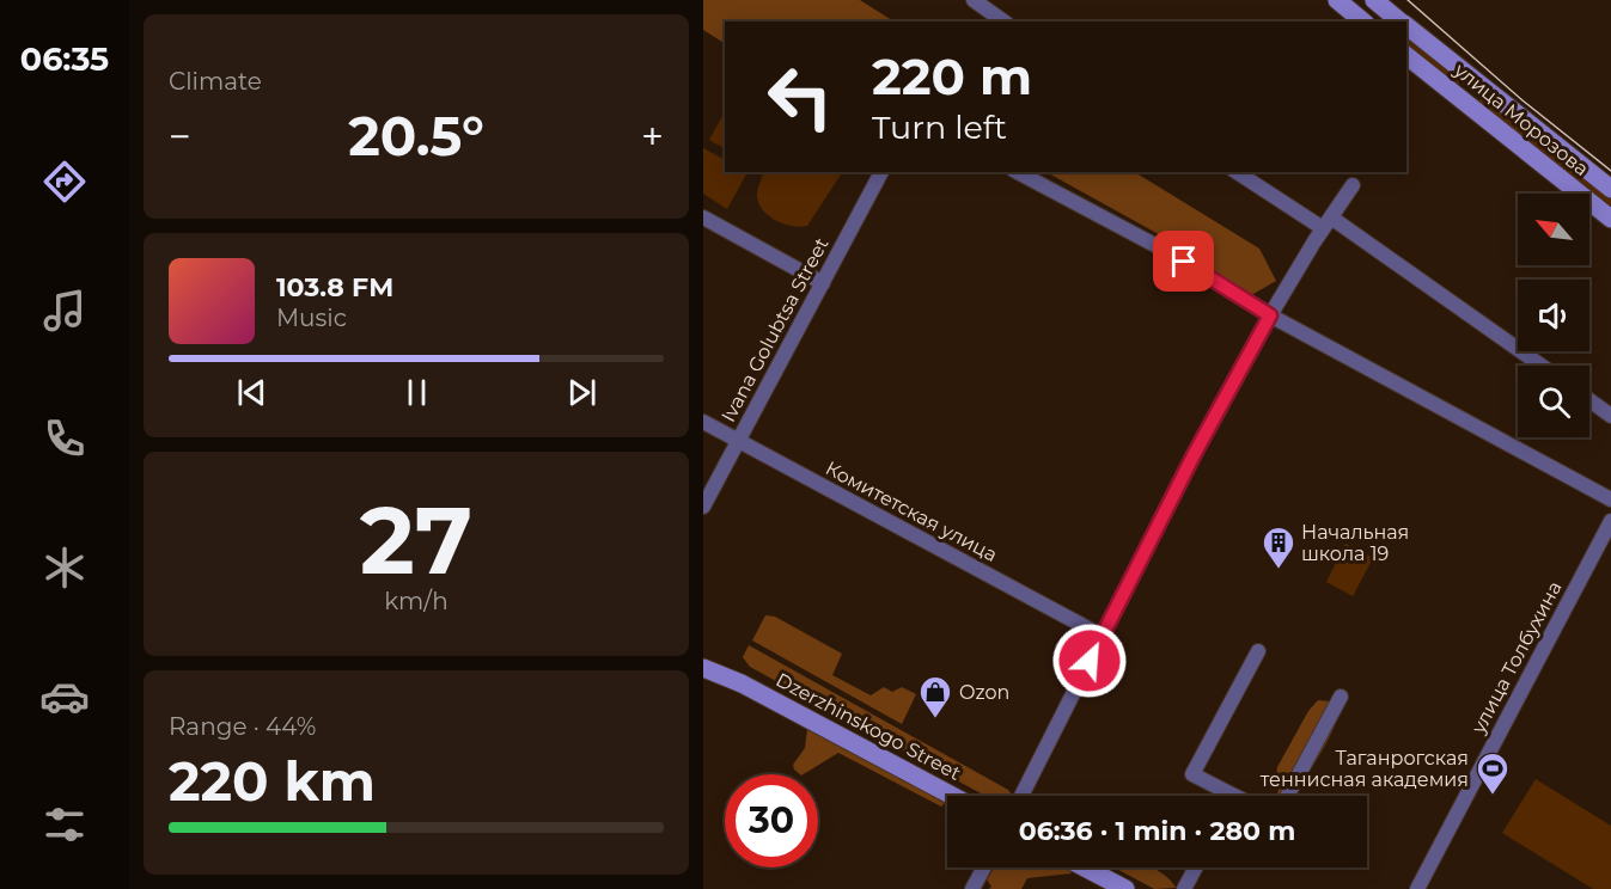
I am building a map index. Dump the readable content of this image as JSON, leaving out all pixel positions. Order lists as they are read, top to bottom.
{
  "streets": {
    "main road": ["улица Морозова", "Dzerzhinskogo Street"],
    "street": ["Ivana Golubtsa Street", "Комитетская улица", "улица Толбухина"]
  },
  "crossings": [
    ["Ivana Golubtsa Street", "Комитетская улица"]
  ],
  "places": {
    "building": ["Начальная школа 19"],
    "shop": ["Ozon"],
    "sports": ["Таганрогская теннисная академия"]
  },
  "north": "top left",
  "page": {
    "tabs": "06:35",
    "tile": [
      "Climate",
      ["27", "km/h"],
      ["Range · 44%", "220 km"]
    ],
    "turn": ["220 m", "Turn left"],
    "heat": ["−", "20.5°", "+"],
    "song": ["103.8 FM", "Music"],
    "limit": "30",
    "trip": "06:36 · 1 min · 280 m"
  }
}
